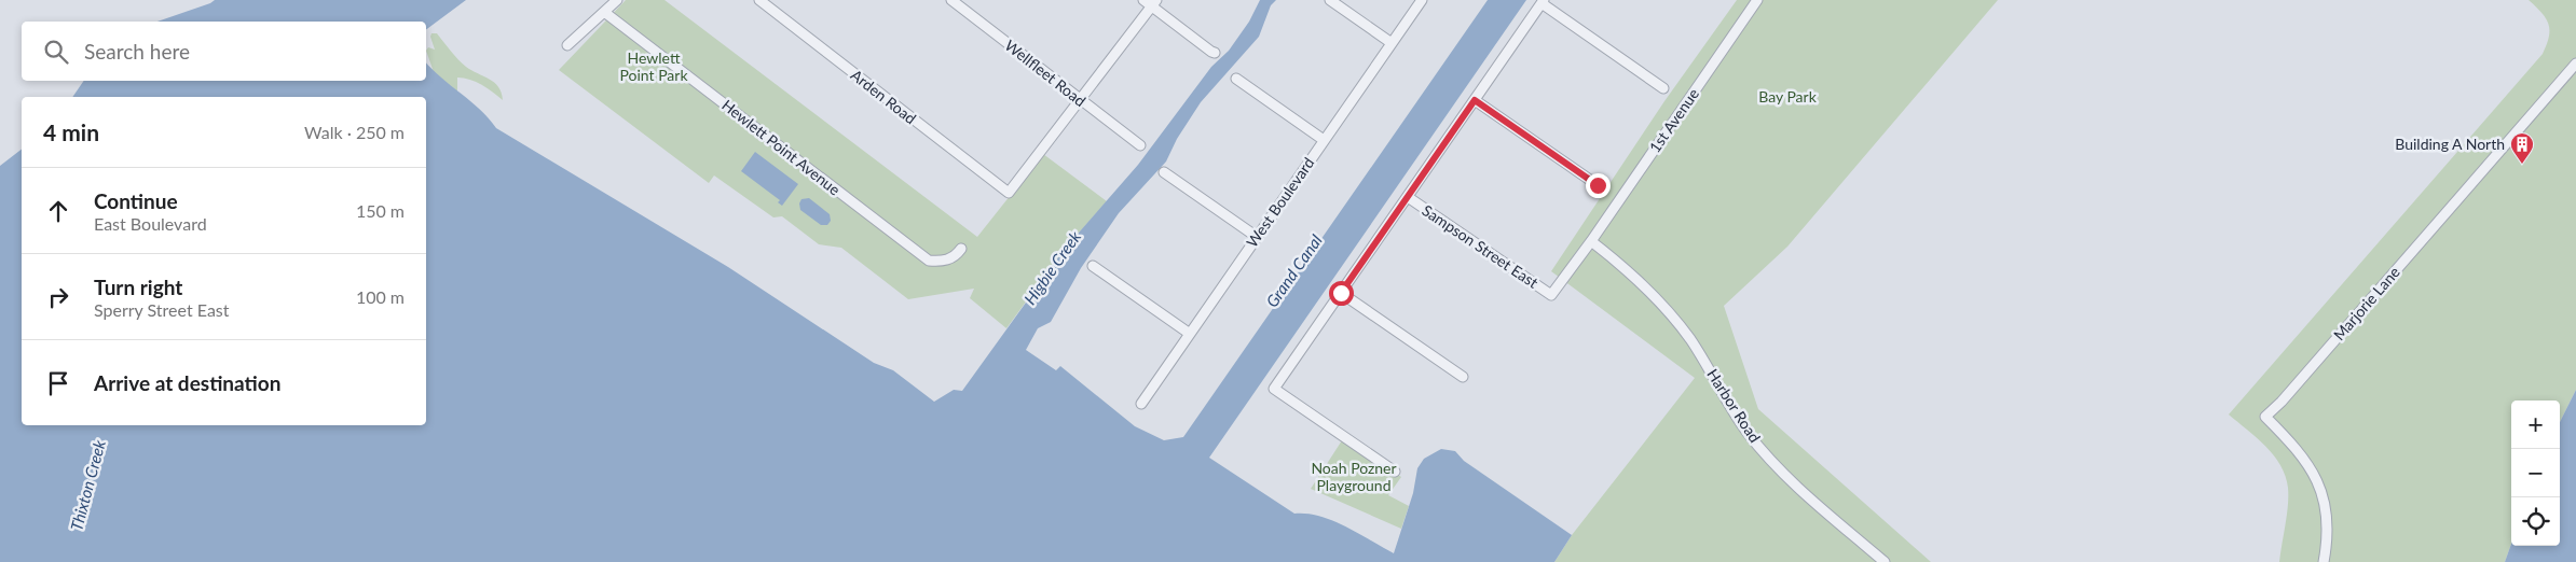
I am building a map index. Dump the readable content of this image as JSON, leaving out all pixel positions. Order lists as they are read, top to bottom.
{
  "streets": {
    "street": [
      "Wellfleet Road",
      "Arden Road",
      "1st Avenue",
      "Hewlett Point Avenue",
      "West Boulevard",
      "Sampson Street East",
      "Marjorie Lane",
      "Harbor Road"
    ]
  },
  "crossings": [
    ["Wellfleet Road", "Arden Road"],
    ["1st Avenue", "Sampson Street East"],
    ["1st Avenue", "Harbor Road"],
    ["Sampson Street East", "Harbor Road"]
  ],
  "water": ["Higbie Creek", "Grand Canal", "Thixton Creek"],
  "parks": ["Hewlett Point Park", "Bay Park", "Noah Pozner Playground"],
  "places": {
    "building": ["Building A North"]
  },
  "page": {
    "search": "Search here",
    "heading": ["4 min", "Walk · 250 m"],
    "list": [
      ["Continue", "East Boulevard", "150 m"],
      ["Turn right", "Sperry Street East", "100 m"],
      "Arrive at destination"
    ],
    "map_buttons": ["+", "−"]
  }
}
